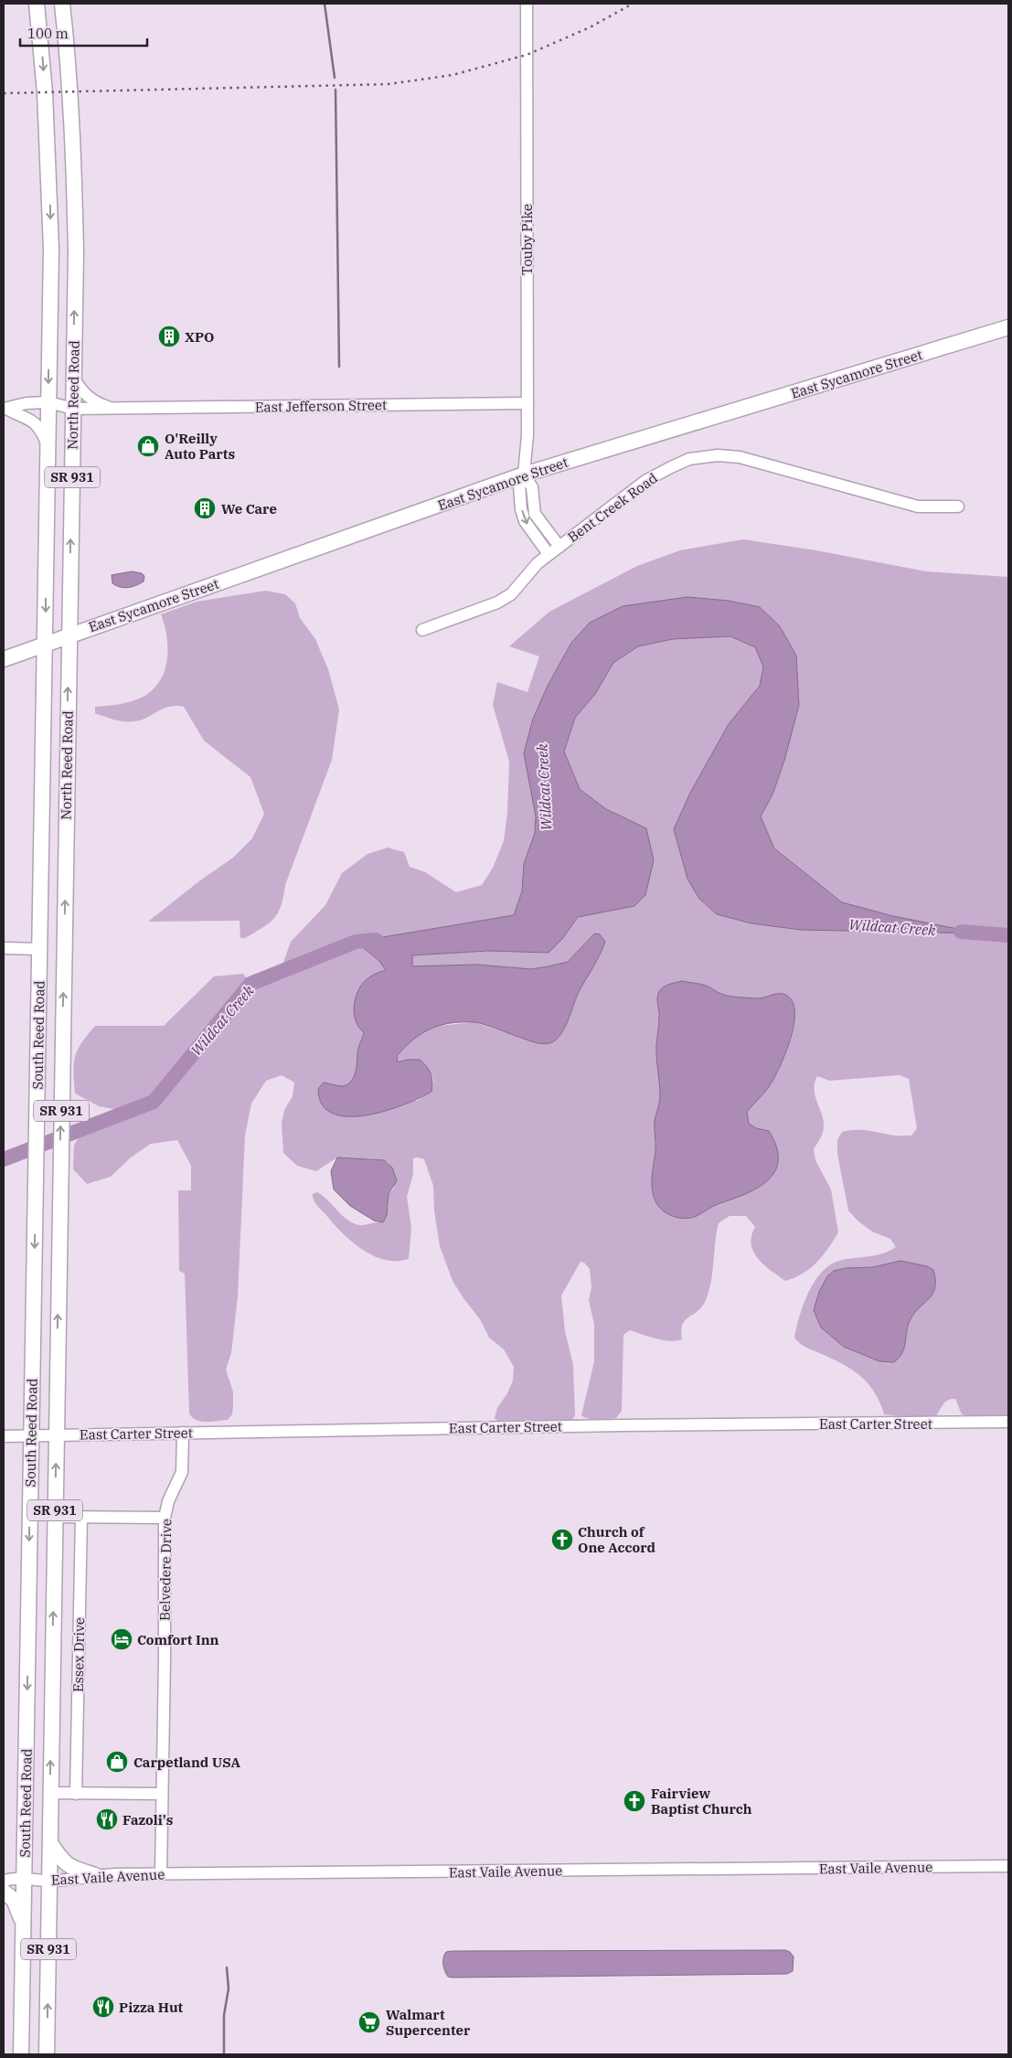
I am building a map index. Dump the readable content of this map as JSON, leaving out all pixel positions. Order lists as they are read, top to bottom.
{
  "streets": {
    "main road": [
      "East Sycamore Street",
      "North Reed Road",
      "SR 931",
      "South Reed Road"
    ],
    "street": [
      "Touby Pike",
      "East Jefferson Street",
      "Bent Creek Road",
      "East Carter Street",
      "Belvedere Drive",
      "Essex Drive",
      "East Vaile Avenue"
    ]
  },
  "crossings": [
    ["Touby Pike", "East Sycamore Street"],
    ["Touby Pike", "East Jefferson Street"],
    ["Touby Pike", "Bent Creek Road"],
    ["East Sycamore Street", "North Reed Road"],
    ["North Reed Road", "East Jefferson Street"],
    ["North Reed Road", "South Reed Road"],
    ["South Reed Road", "East Carter Street"],
    ["South Reed Road", "East Vaile Avenue"],
    ["East Carter Street", "Belvedere Drive"],
    ["Belvedere Drive", "East Vaile Avenue"]
  ],
  "water": ["Wildcat Creek"],
  "places": {
    "building": ["XPO", "We Care"],
    "shop": ["O'Reilly Auto Parts", "Carpetland USA"],
    "church": ["Church of One Accord", "Fairview Baptist Church"],
    "hotel": ["Comfort Inn"],
    "restaurant": ["Fazoli's", "Pizza Hut"],
    "supermarket": ["Walmart Supercenter"]
  },
  "scale_bar": "100 m"
}
